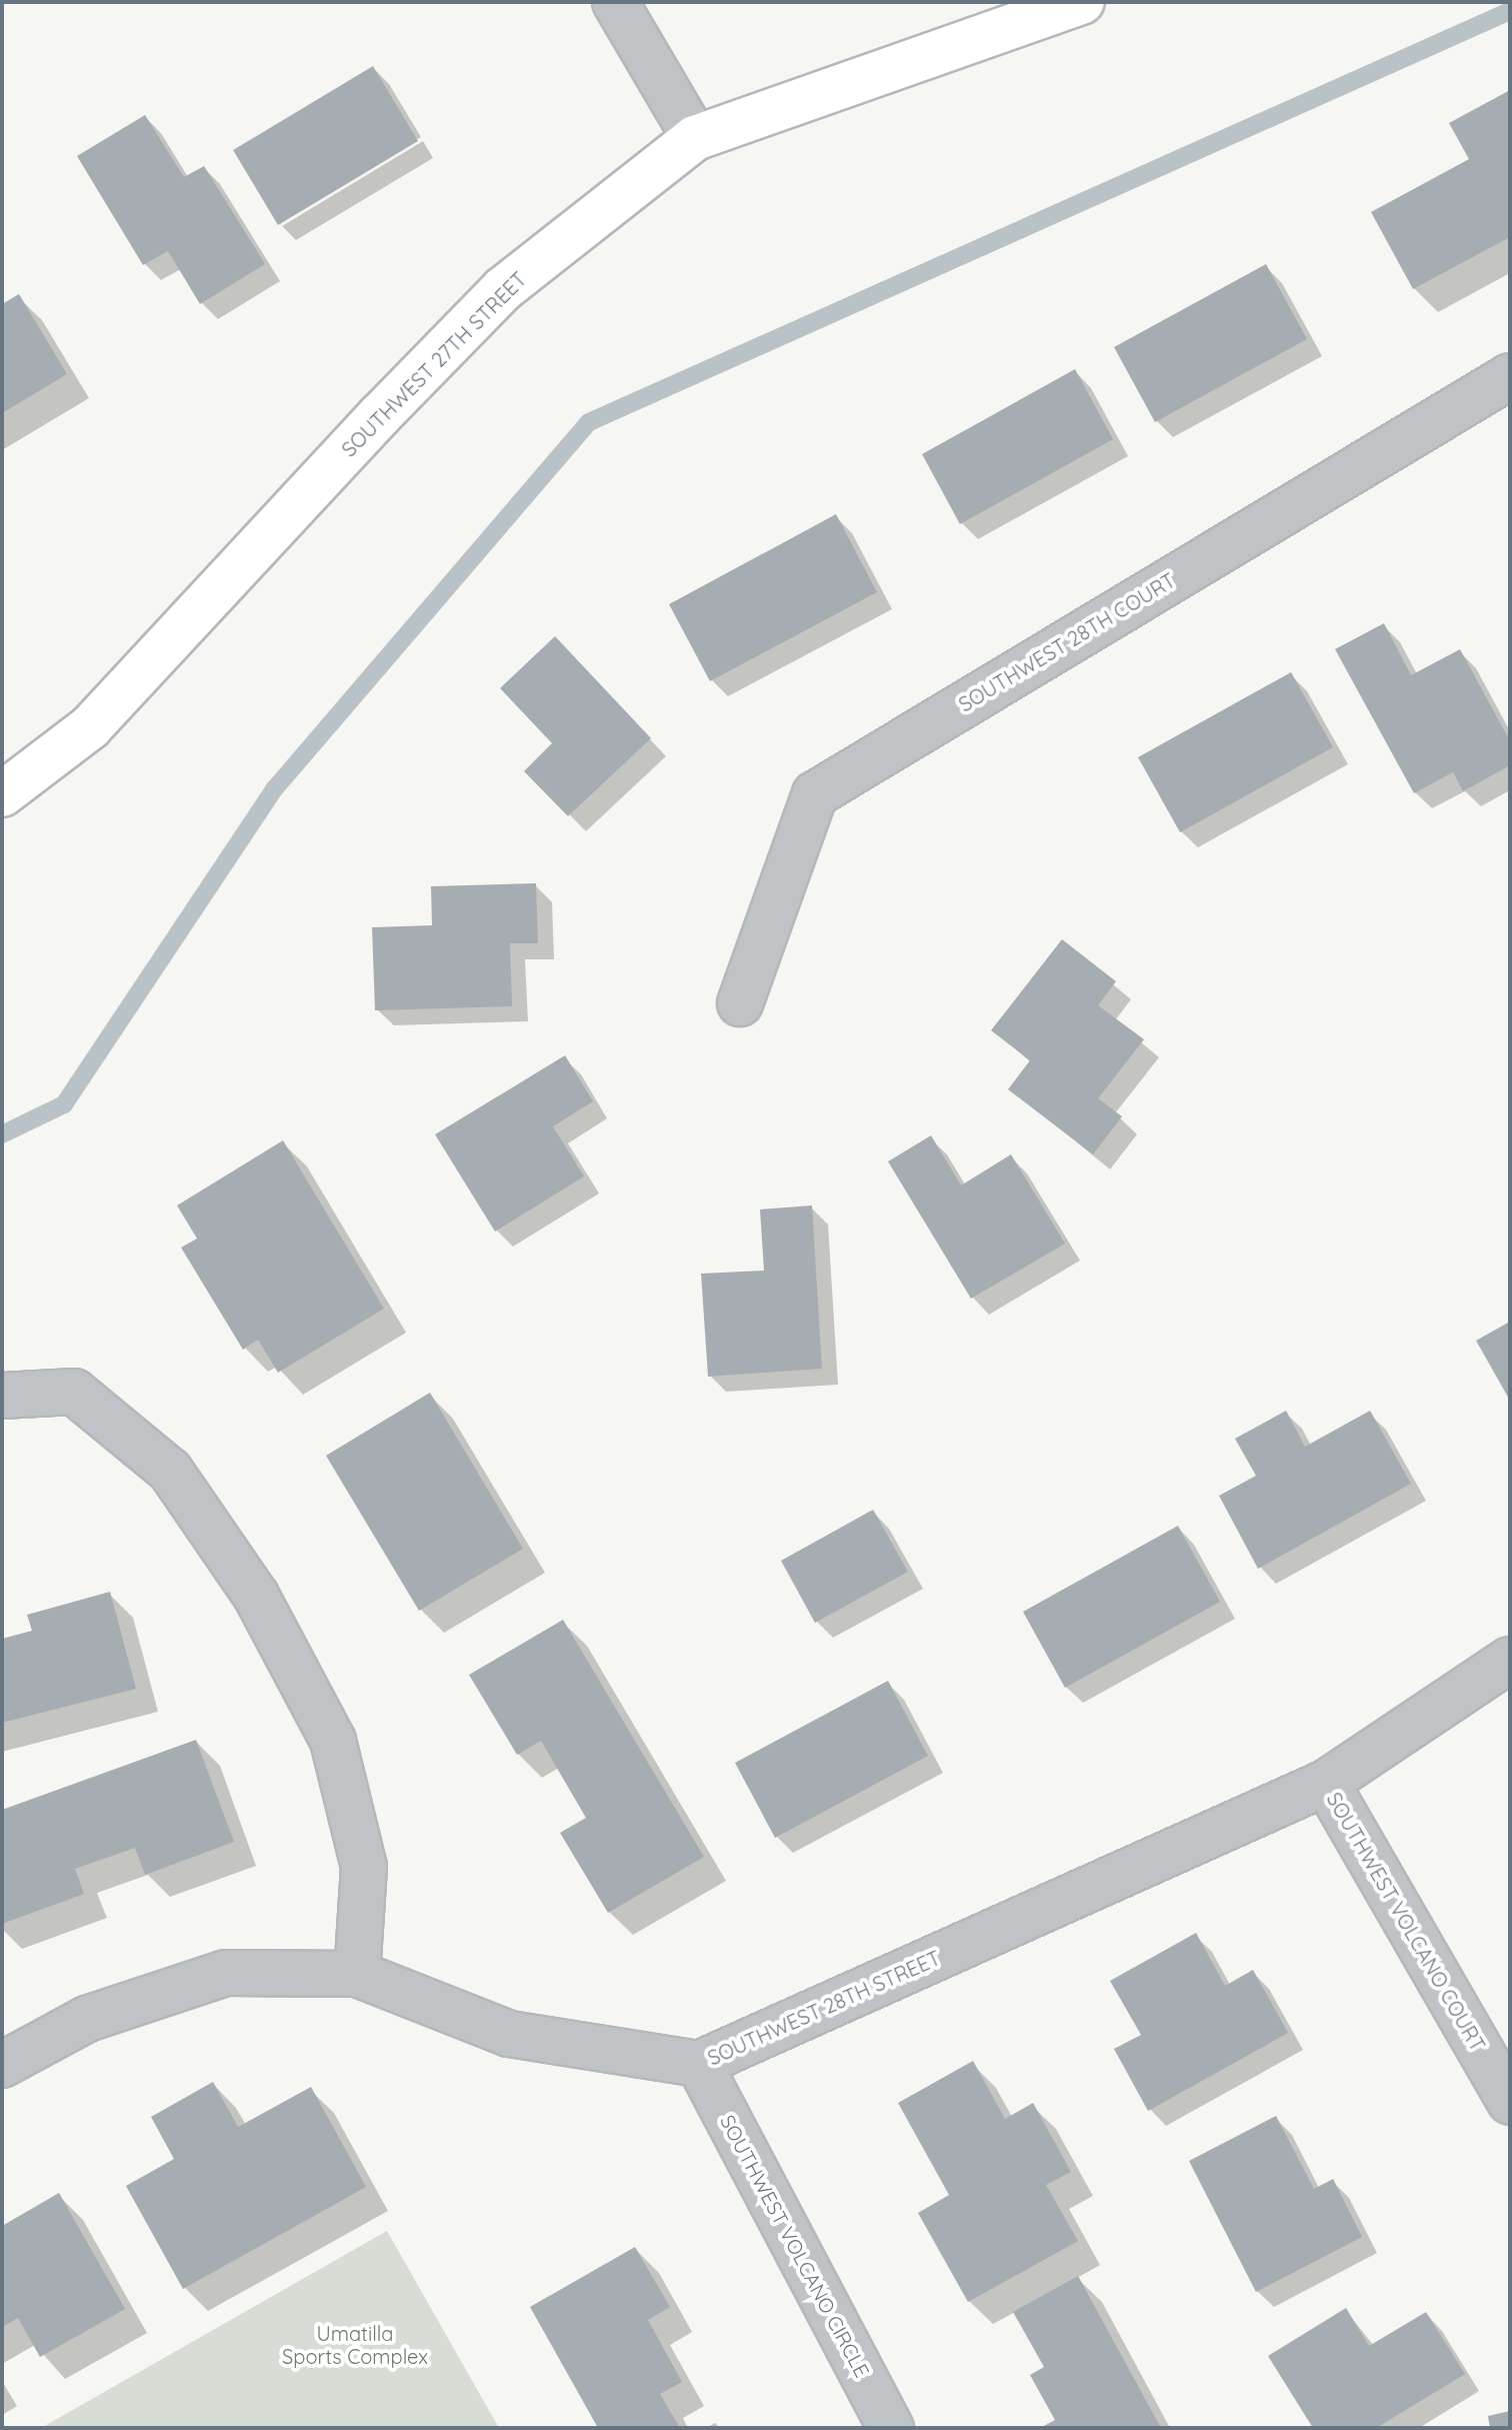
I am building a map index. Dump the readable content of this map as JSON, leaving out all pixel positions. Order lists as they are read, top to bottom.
{
  "streets": {
    "main road": ["SOUTHWEST 27TH STREET"],
    "street": [
      "SOUTHWEST 28TH COURT",
      "SOUTHWEST VOLCANO COURT",
      "SOUTHWEST 28TH STREET",
      "SOUTHWEST VOLCANO CIRCLE"
    ]
  },
  "crossings": [
    ["SOUTHWEST VOLCANO COURT", "SOUTHWEST 28TH STREET"],
    ["SOUTHWEST 28TH STREET", "SOUTHWEST VOLCANO CIRCLE"]
  ],
  "parks": ["Umatilla Sports Complex"]
}
